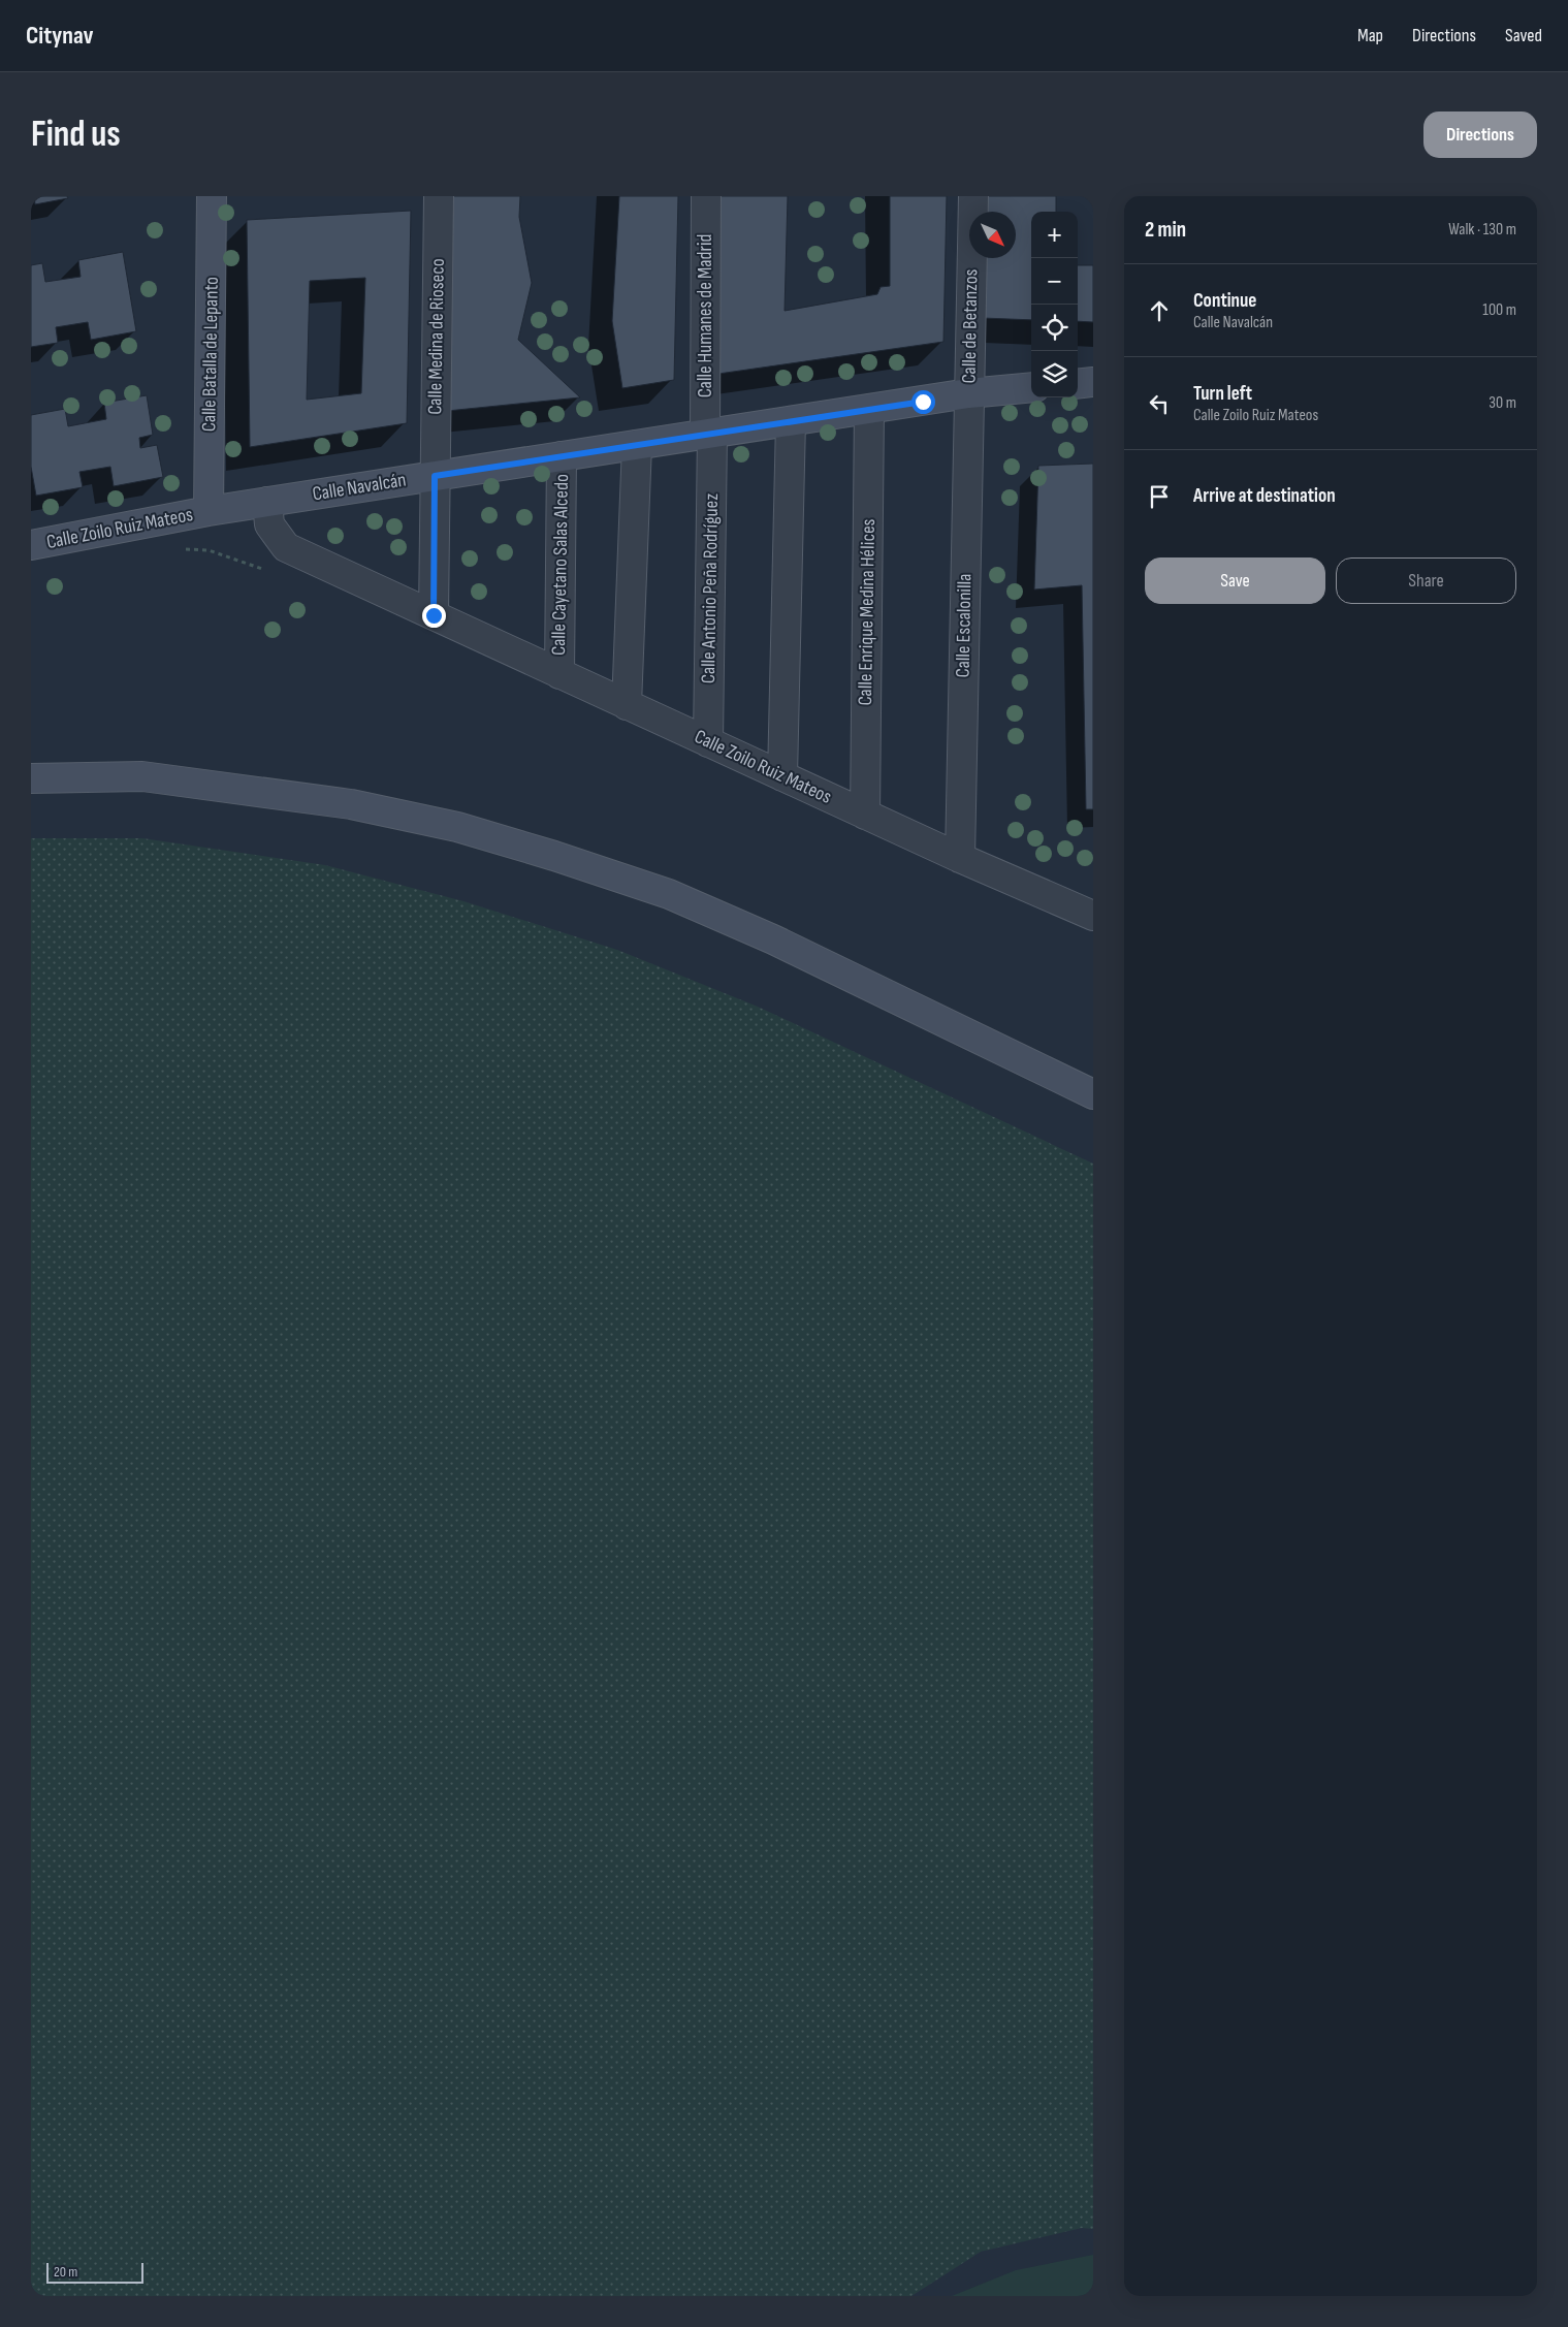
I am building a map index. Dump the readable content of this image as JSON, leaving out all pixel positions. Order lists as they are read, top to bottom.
{
  "streets": {
    "street": [
      "Calle Humanes de Madrid",
      "Calle de Betanzos",
      "Calle Medina de Rioseco",
      "Calle Batalla de Lepanto",
      "Calle Navalcán",
      "Calle Zoilo Ruiz Mateos",
      "Calle Cayetano Salas Alcedo",
      "Calle Antonio Peña Rodríguez",
      "Calle Enrique Medina Hélices",
      "Calle Escalonilla"
    ]
  },
  "crossings": [
    ["Calle Humanes de Madrid", "Calle Navalcán"],
    ["Calle Humanes de Madrid", "Calle Antonio Peña Rodríguez"],
    ["Calle de Betanzos", "Calle Navalcán"],
    ["Calle de Betanzos", "Calle Escalonilla"],
    ["Calle Medina de Rioseco", "Calle Navalcán"],
    ["Calle Batalla de Lepanto", "Calle Navalcán"],
    ["Calle Batalla de Lepanto", "Calle Zoilo Ruiz Mateos"],
    ["Calle Navalcán", "Calle Zoilo Ruiz Mateos"],
    ["Calle Navalcán", "Calle Cayetano Salas Alcedo"],
    ["Calle Navalcán", "Calle Antonio Peña Rodríguez"],
    ["Calle Navalcán", "Calle Enrique Medina Hélices"],
    ["Calle Navalcán", "Calle Escalonilla"],
    ["Calle Zoilo Ruiz Mateos", "Calle Cayetano Salas Alcedo"],
    ["Calle Zoilo Ruiz Mateos", "Calle Antonio Peña Rodríguez"],
    ["Calle Zoilo Ruiz Mateos", "Calle Enrique Medina Hélices"],
    ["Calle Zoilo Ruiz Mateos", "Calle Escalonilla"]
  ],
  "scale_bar": "20 m",
  "north": "bottom right",
  "page": {
    "header": "Citynav",
    "nav": ["Map", "Directions", "Saved"],
    "buttons": [
      "Directions",
      ["Save", "Share"]
    ],
    "title": "Find us",
    "heading": ["2 min", "Walk · 130 m"],
    "map_buttons": ["+", "−"],
    "list": [
      ["Continue", "Calle Navalcán", "100 m"],
      ["Turn left", "Calle Zoilo Ruiz Mateos", "30 m"],
      "Arrive at destination"
    ],
    "scale": "20 m"
  }
}
